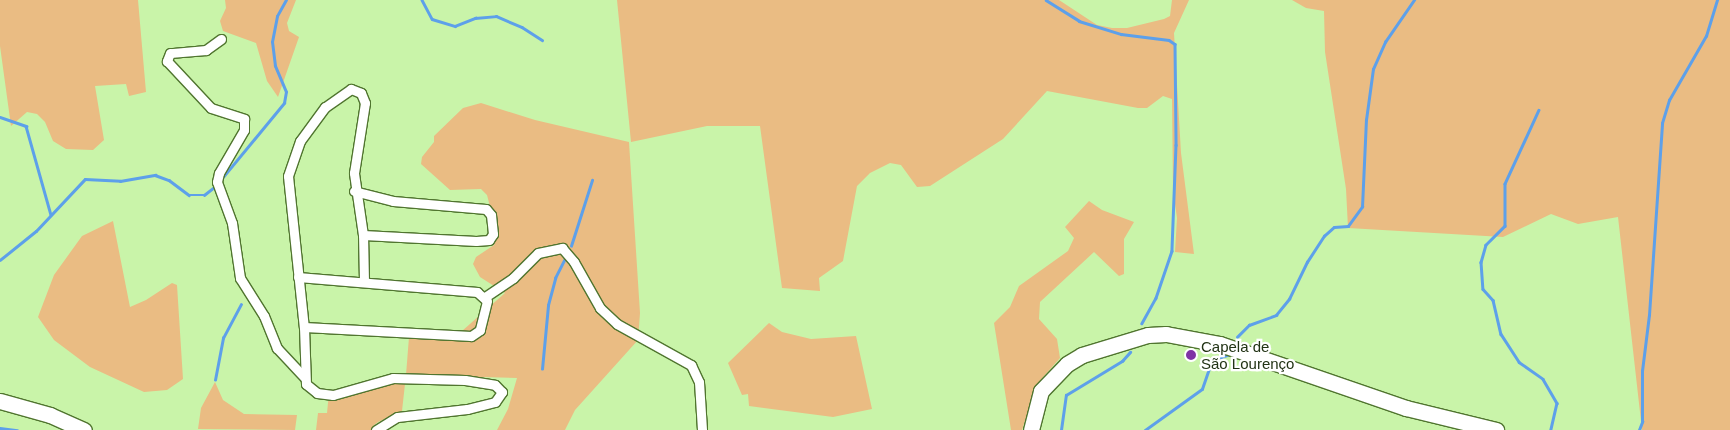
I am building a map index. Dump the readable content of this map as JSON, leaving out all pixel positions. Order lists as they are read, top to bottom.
{
  "places": ["Capela de São Lourenço"]
}
